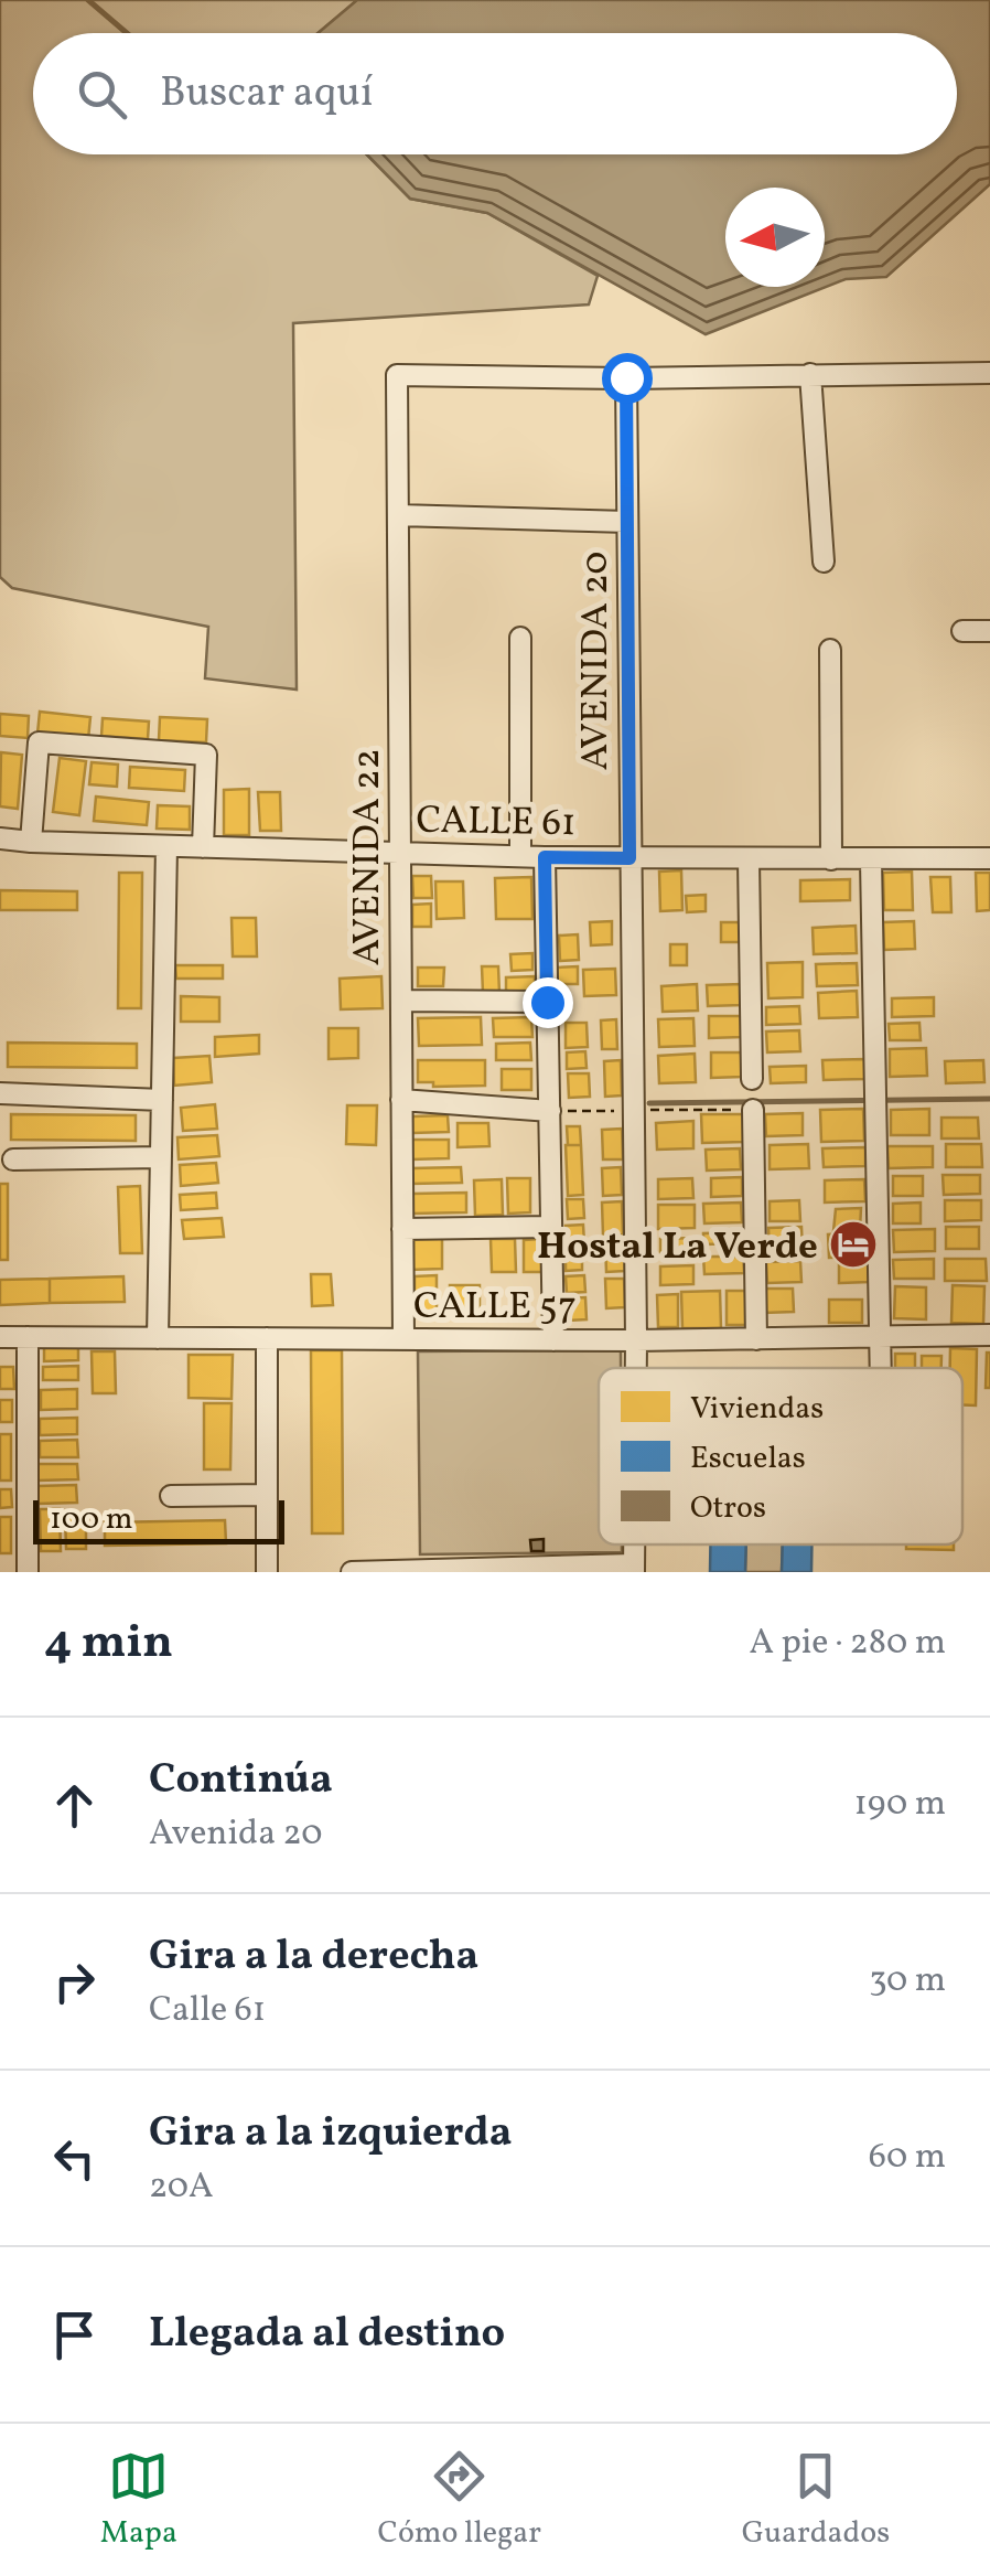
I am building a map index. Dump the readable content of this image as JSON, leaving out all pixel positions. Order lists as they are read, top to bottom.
{
  "streets": {
    "street": [
      "AVENIDA 20",
      "CALLE 61",
      "AVENIDA 22",
      "CALLE 57"
    ]
  },
  "crossings": [
    ["AVENIDA 20", "CALLE 61"],
    ["AVENIDA 20", "AVENIDA 22"],
    ["AVENIDA 20", "CALLE 57"],
    ["CALLE 61", "AVENIDA 22"],
    ["AVENIDA 22", "CALLE 57"]
  ],
  "places": {
    "hotel": ["Hostal La Verde"]
  },
  "legend": ["Viviendas", "Escuelas", "Otros"],
  "scale_bar": "100 m",
  "north": "left",
  "page": {
    "search": "Buscar aquí",
    "scale": "100 m",
    "heading": ["4 min", "A pie · 280 m"],
    "list": [
      ["Continúa", "Avenida 20", "190 m"],
      ["Gira a la derecha", "Calle 61", "30 m"],
      ["Gira a la izquierda", "20A", "60 m"],
      "Llegada al destino"
    ],
    "nav": ["Mapa", "Cómo llegar", "Guardados"]
  }
}
